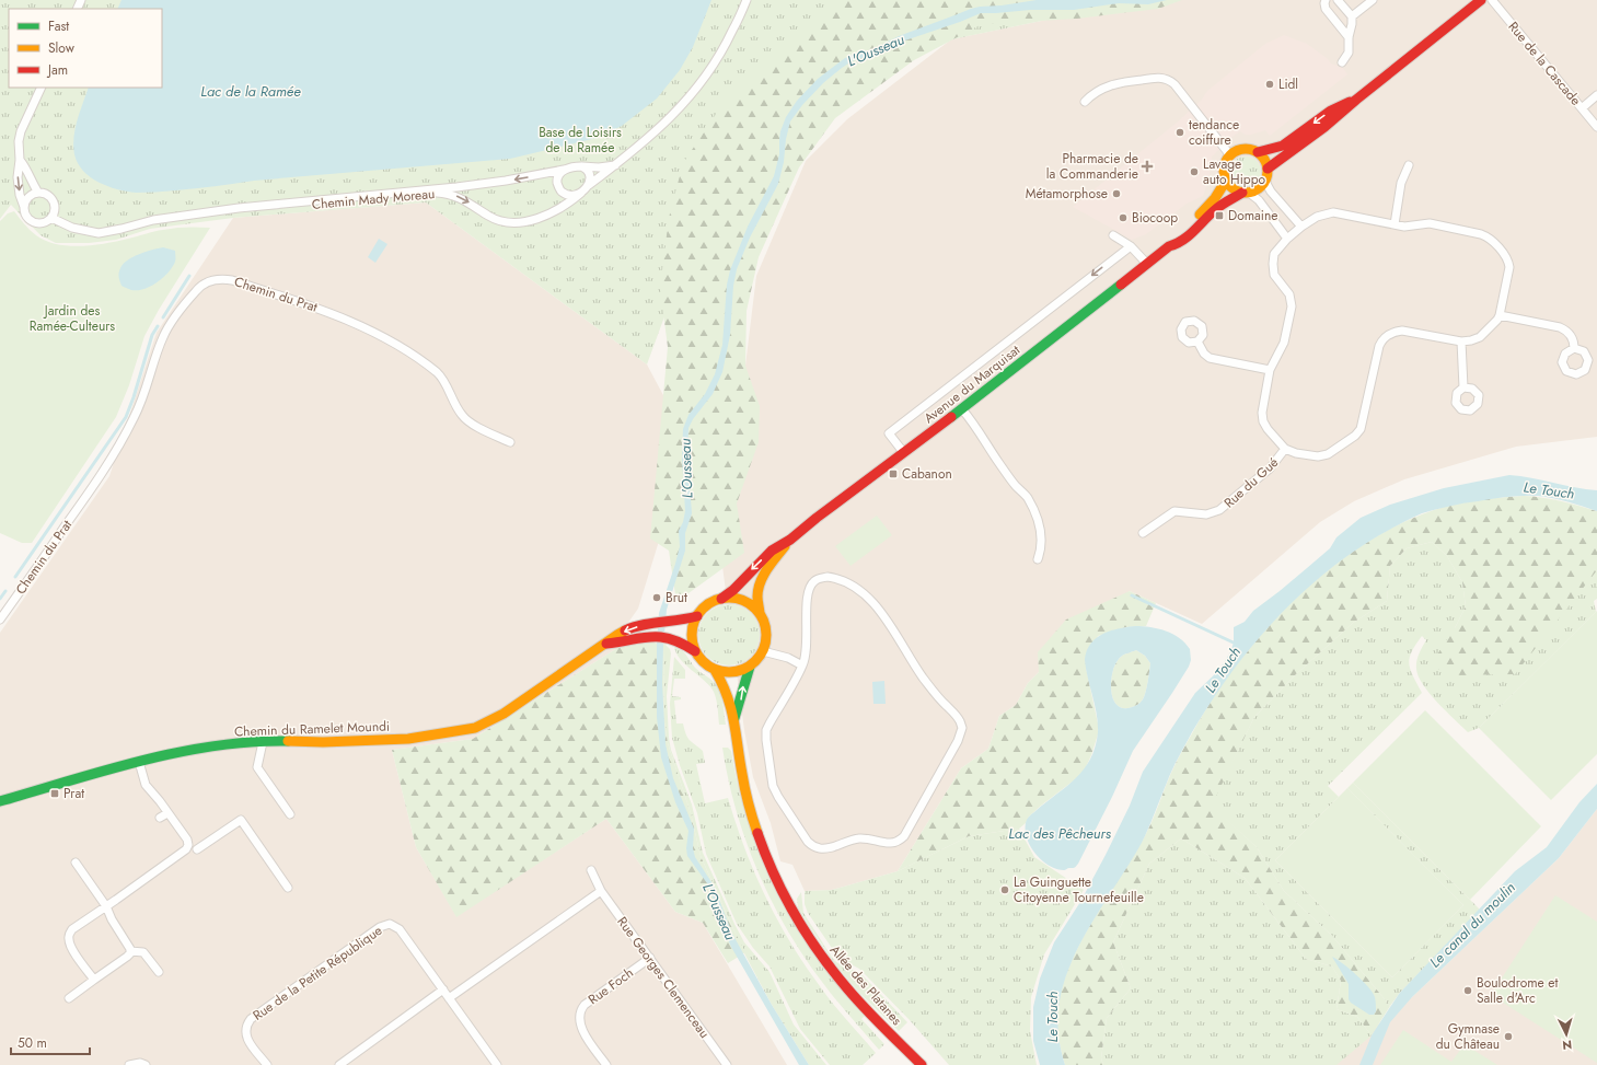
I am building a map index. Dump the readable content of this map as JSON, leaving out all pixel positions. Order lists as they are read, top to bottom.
{
  "streets": {
    "main road": ["Avenue du Marquisat", "Chemin du Ramelet Moundi", "Allée des Platanes"],
    "street": [
      "Rue de la Cascade",
      "Chemin Mady Moreau",
      "Chemin du Prat",
      "Rue du Gué",
      "Rue de la Petite République",
      "Rue Georges Clemenceau",
      "Rue Foch"
    ]
  },
  "crossings": [
    ["Avenue du Marquisat", "Chemin du Ramelet Moundi"],
    ["Avenue du Marquisat", "Allée des Platanes"],
    ["Chemin du Ramelet Moundi", "Allée des Platanes"],
    ["Rue Georges Clemenceau", "Rue Foch"]
  ],
  "water": [
    "L'Ousseau",
    "Lac de la Ramée",
    "Le Touch",
    "Lac des Pêcheurs",
    "Le canal du moulin"
  ],
  "parks": ["Base de Loisirs de la Ramée", "Jardin des Ramée-Culteurs"],
  "places": {
    "other": [
      "Lidl",
      "tendance coiffure",
      "Lavage auto Hippo",
      "Métamorphose",
      "Biocoop",
      "Brut",
      "La Guinguette Citoyenne Tournefeuille",
      "Boulodrome et Salle d'Arc",
      "Gymnase du Château"
    ],
    "health": ["Pharmacie de la Commanderie"],
    "transit": ["Domaine", "Cabanon", "Prat"]
  },
  "legend": ["Fast", "Slow", "Jam"],
  "scale_bar": "50 m",
  "north": "bottom"
}
